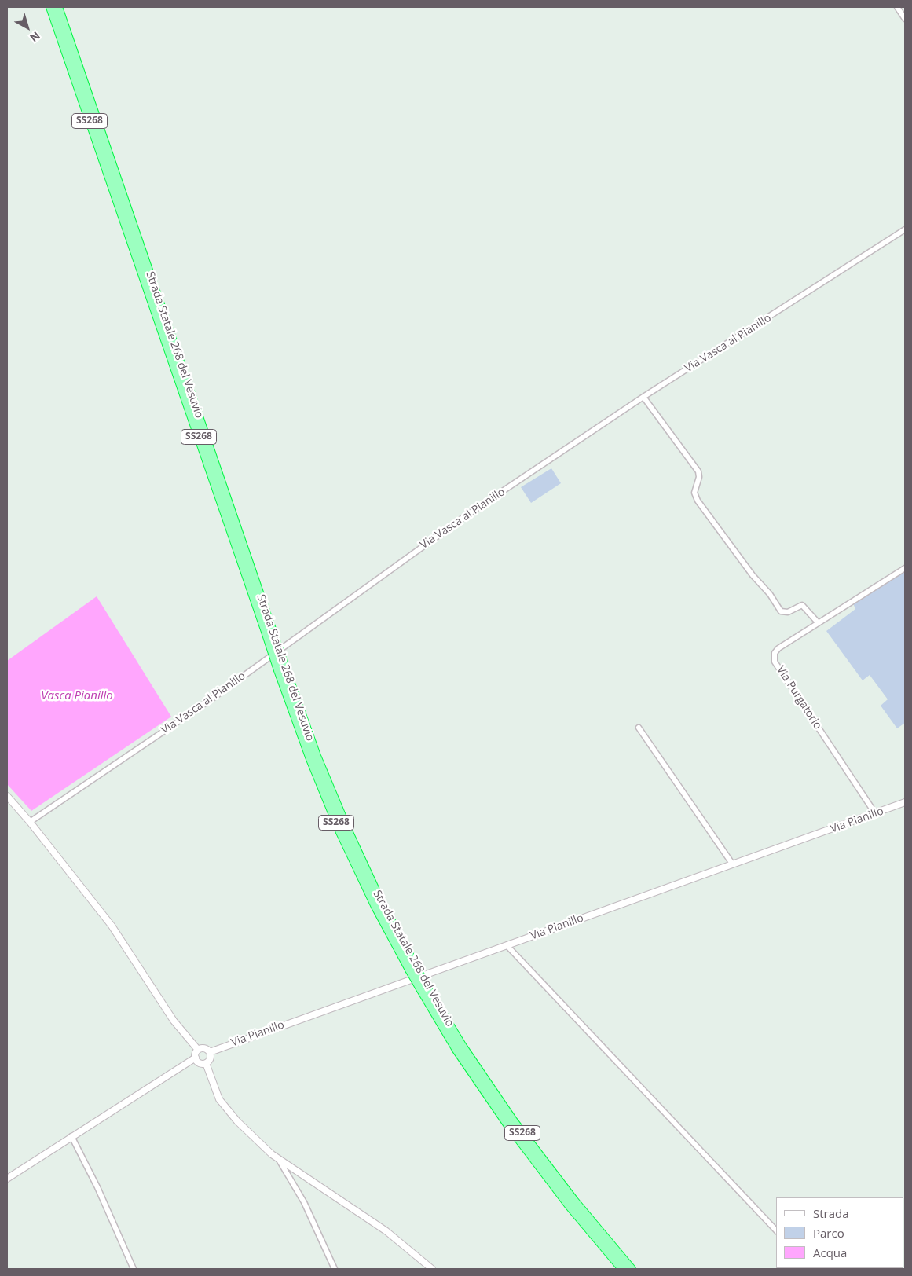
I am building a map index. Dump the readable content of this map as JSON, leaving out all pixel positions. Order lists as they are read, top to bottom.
{
  "streets": {
    "highway": ["SS268", "Strada Statale 268 del Vesuvio"],
    "street": ["Via Vasca al Pianillo", "Via Purgatorio", "Via Pianillo"]
  },
  "crossings": [
    ["Via Purgatorio", "Via Pianillo"]
  ],
  "water": ["Vasca Pianillo"],
  "legend": ["Strada", "Parco", "Acqua"],
  "north": "bottom right"
}
